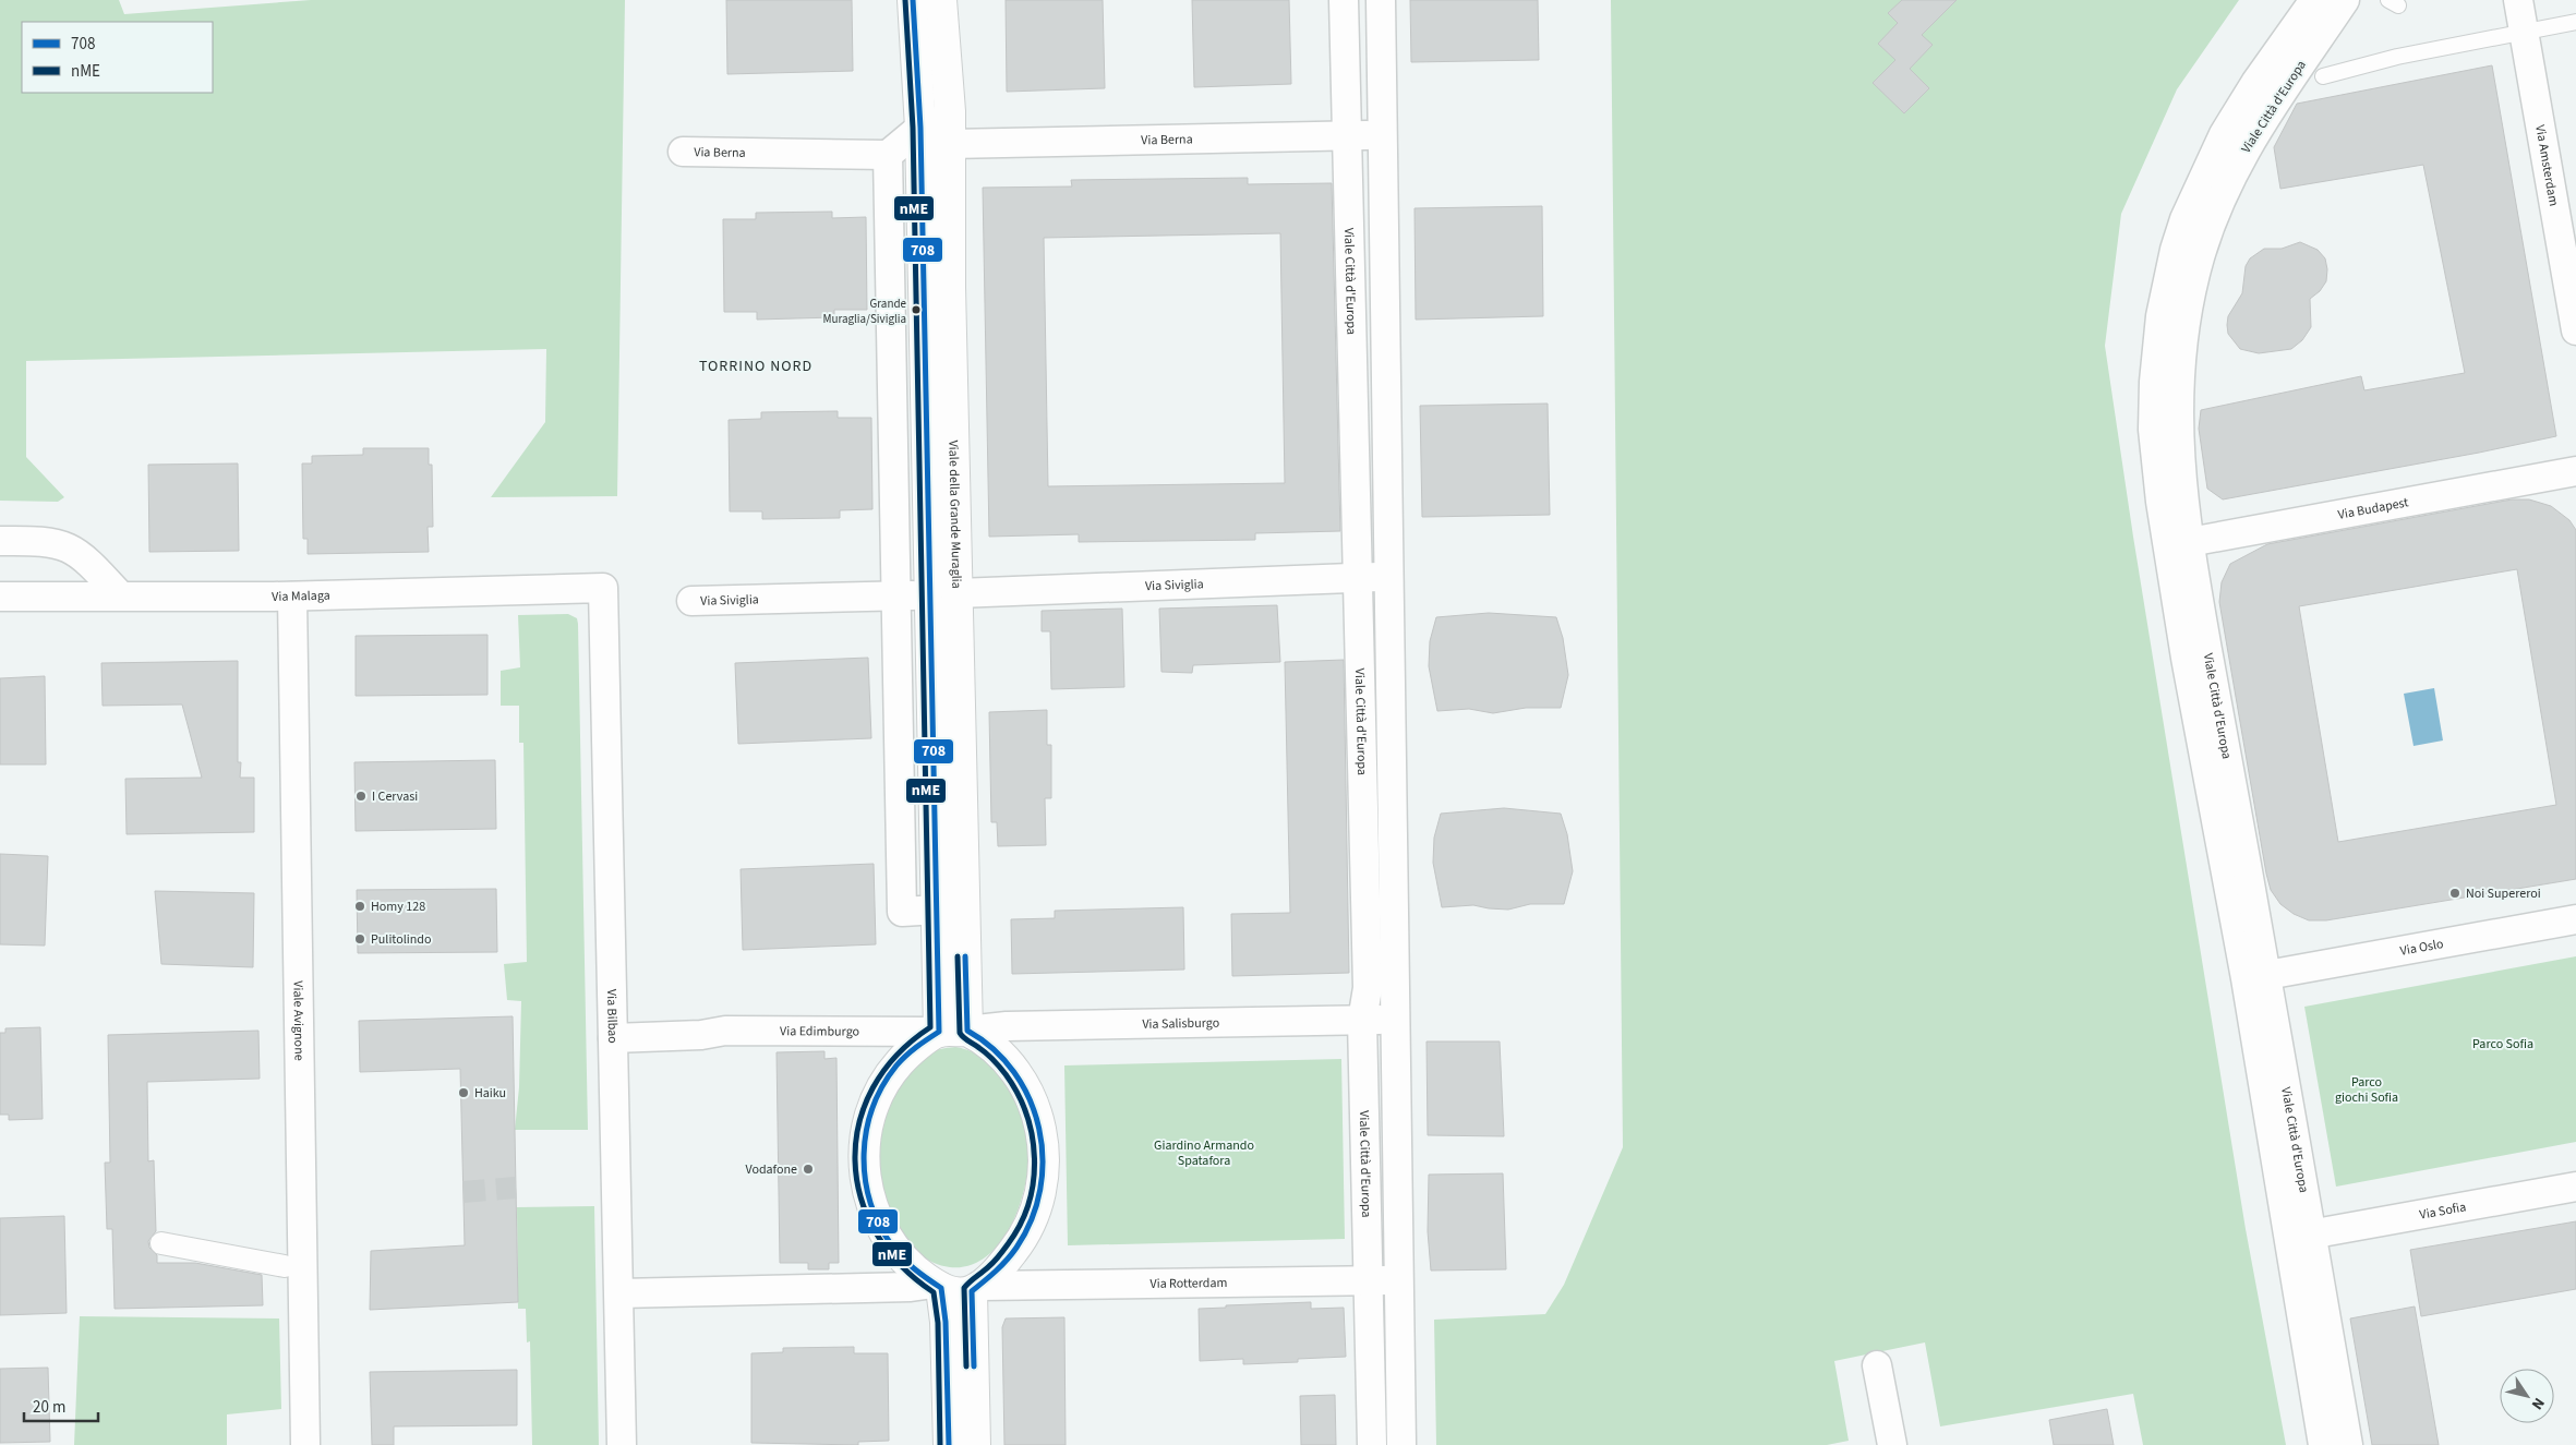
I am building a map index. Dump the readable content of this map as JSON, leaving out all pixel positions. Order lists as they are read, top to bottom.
{
  "streets": {
    "street": [
      "Viale Città d'Europa",
      "Via Berna",
      "Via Amsterdam",
      "Via Budapest",
      "Viale della Grande Muraglia",
      "Via Siviglia",
      "Via Malaga",
      "Via Oslo",
      "Via Bilbao",
      "Viale Avignone",
      "Via Salisburgo",
      "Via Edimburgo",
      "Via Sofia",
      "Via Rotterdam"
    ]
  },
  "crossings": [
    ["Viale Città d'Europa", "Via Berna"],
    ["Viale Città d'Europa", "Via Budapest"],
    ["Viale Città d'Europa", "Via Siviglia"],
    ["Viale Città d'Europa", "Via Oslo"],
    ["Viale Città d'Europa", "Via Salisburgo"],
    ["Viale Città d'Europa", "Via Sofia"],
    ["Viale Città d'Europa", "Via Rotterdam"],
    ["Via Berna", "Viale della Grande Muraglia"],
    ["Viale della Grande Muraglia", "Via Siviglia"],
    ["Viale della Grande Muraglia", "Via Salisburgo"],
    ["Viale della Grande Muraglia", "Via Edimburgo"],
    ["Via Malaga", "Via Bilbao"],
    ["Via Malaga", "Viale Avignone"],
    ["Via Bilbao", "Via Edimburgo"]
  ],
  "districts": ["TORRINO NORD"],
  "parks": ["Parco Sofia", "Parco giochi Sofia", "Giardino Armando Spatafora"],
  "places": [
    "Grande Muraglia/Siviglia",
    "I Cervasi",
    "Noi Supereroi",
    "Homy 128",
    "Pulitolindo",
    "Haiku",
    "Vodafone"
  ],
  "lines": ["transit line 708", "transit line nME"],
  "legend": ["708", "nME"],
  "scale_bar": "20 m",
  "north": "bottom right"
}
